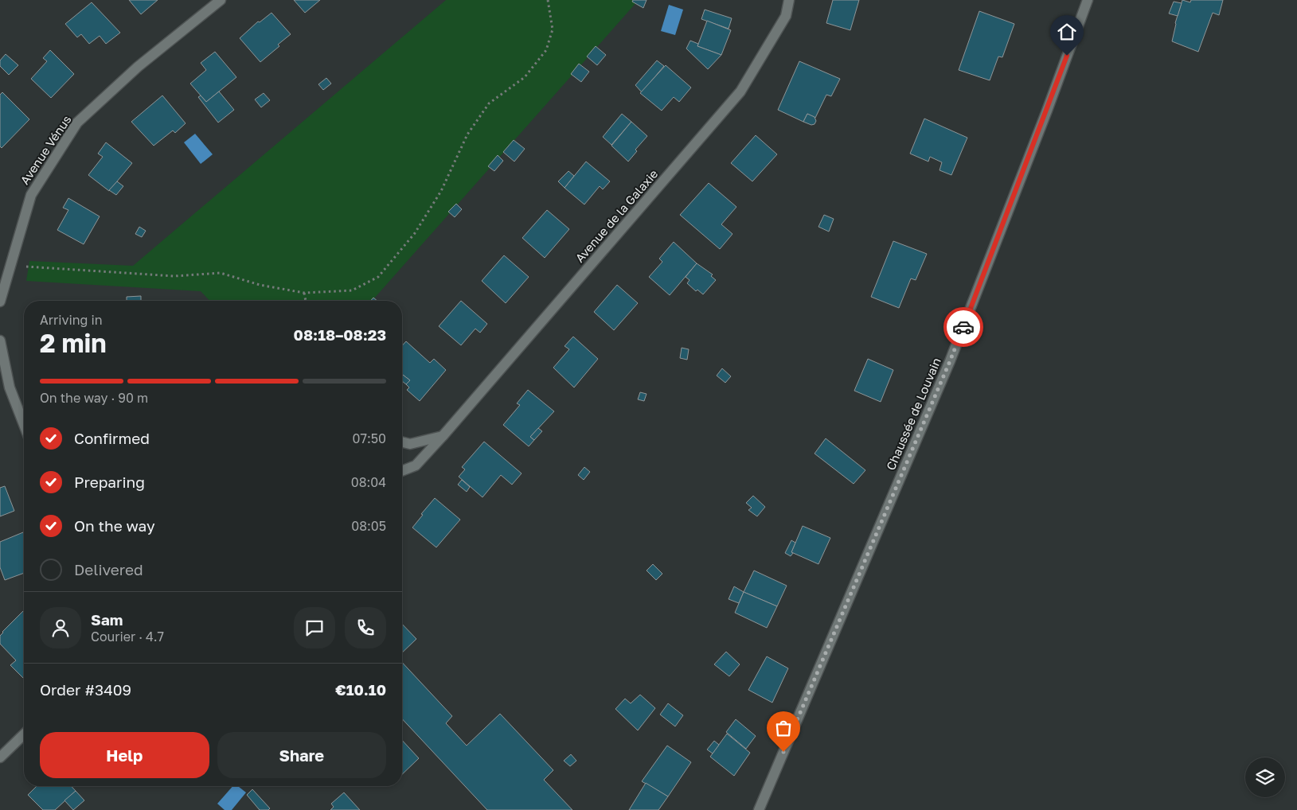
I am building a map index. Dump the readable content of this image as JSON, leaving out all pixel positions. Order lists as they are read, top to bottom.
{
  "streets": {
    "street": ["Avenue Vénus", "Avenue de la Galaxie", "Chaussée de Louvain"]
  },
  "page": {
    "heading": ["2 min", "Arriving in", "08:18–08:23"],
    "panel": [
      "Sam",
      "Courier · 4.7",
      "Order #3409",
      "€10.10"
    ],
    "bar": "On the way · 90 m",
    "list": [
      ["Confirmed", "07:50"],
      ["Preparing", "08:04"],
      ["On the way", "08:05"],
      "Delivered"
    ],
    "buttons": ["Help", "Share"]
  }
}
